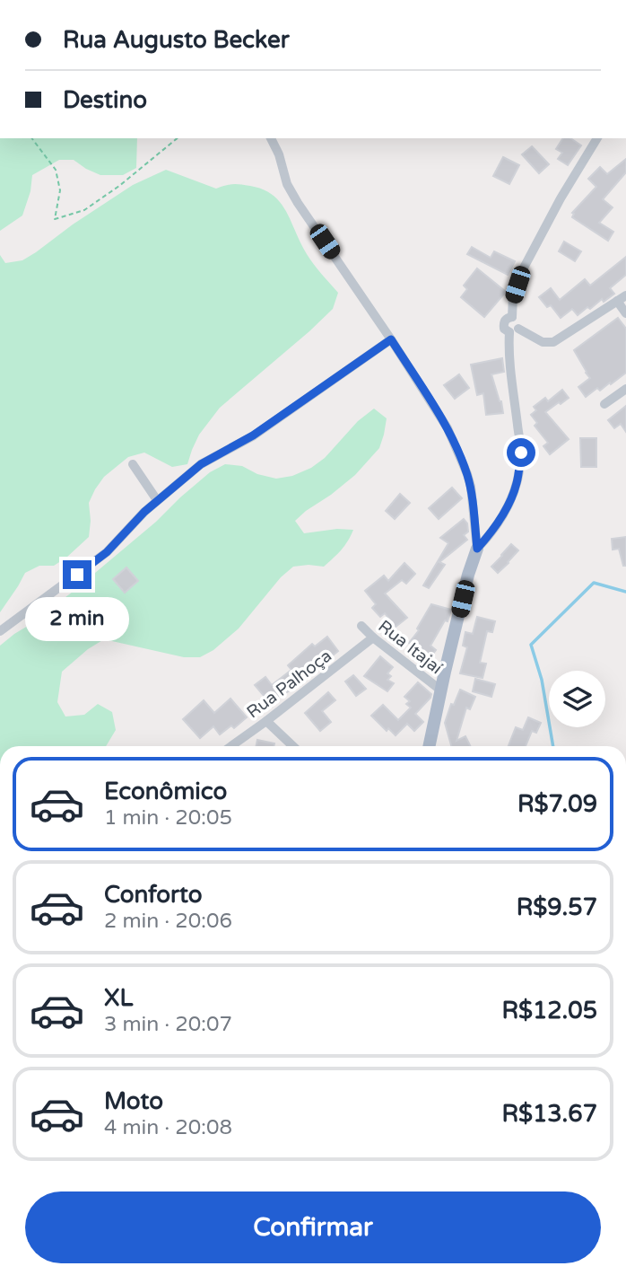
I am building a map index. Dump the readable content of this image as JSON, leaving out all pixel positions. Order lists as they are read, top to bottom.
{
  "streets": {
    "street": ["Rua Itajaí", "Rua Palhoça"]
  },
  "crossings": [
    ["Rua Itajaí", "Rua Palhoça"]
  ],
  "page": {
    "banner": ["Rua Augusto Becker", "Destino"],
    "bubble": "2 min",
    "list": [
      {
        "name": "Econômico",
        "note": "1 min · 20:05",
        "value": "R$7.09"
      },
      {
        "name": "Conforto",
        "note": "2 min · 20:06",
        "value": "R$9.57"
      },
      {
        "name": "XL",
        "note": "3 min · 20:07",
        "value": "R$12.05"
      },
      {
        "name": "Moto",
        "note": "4 min · 20:08",
        "value": "R$13.67"
      }
    ],
    "buttons": "Confirmar"
  }
}
